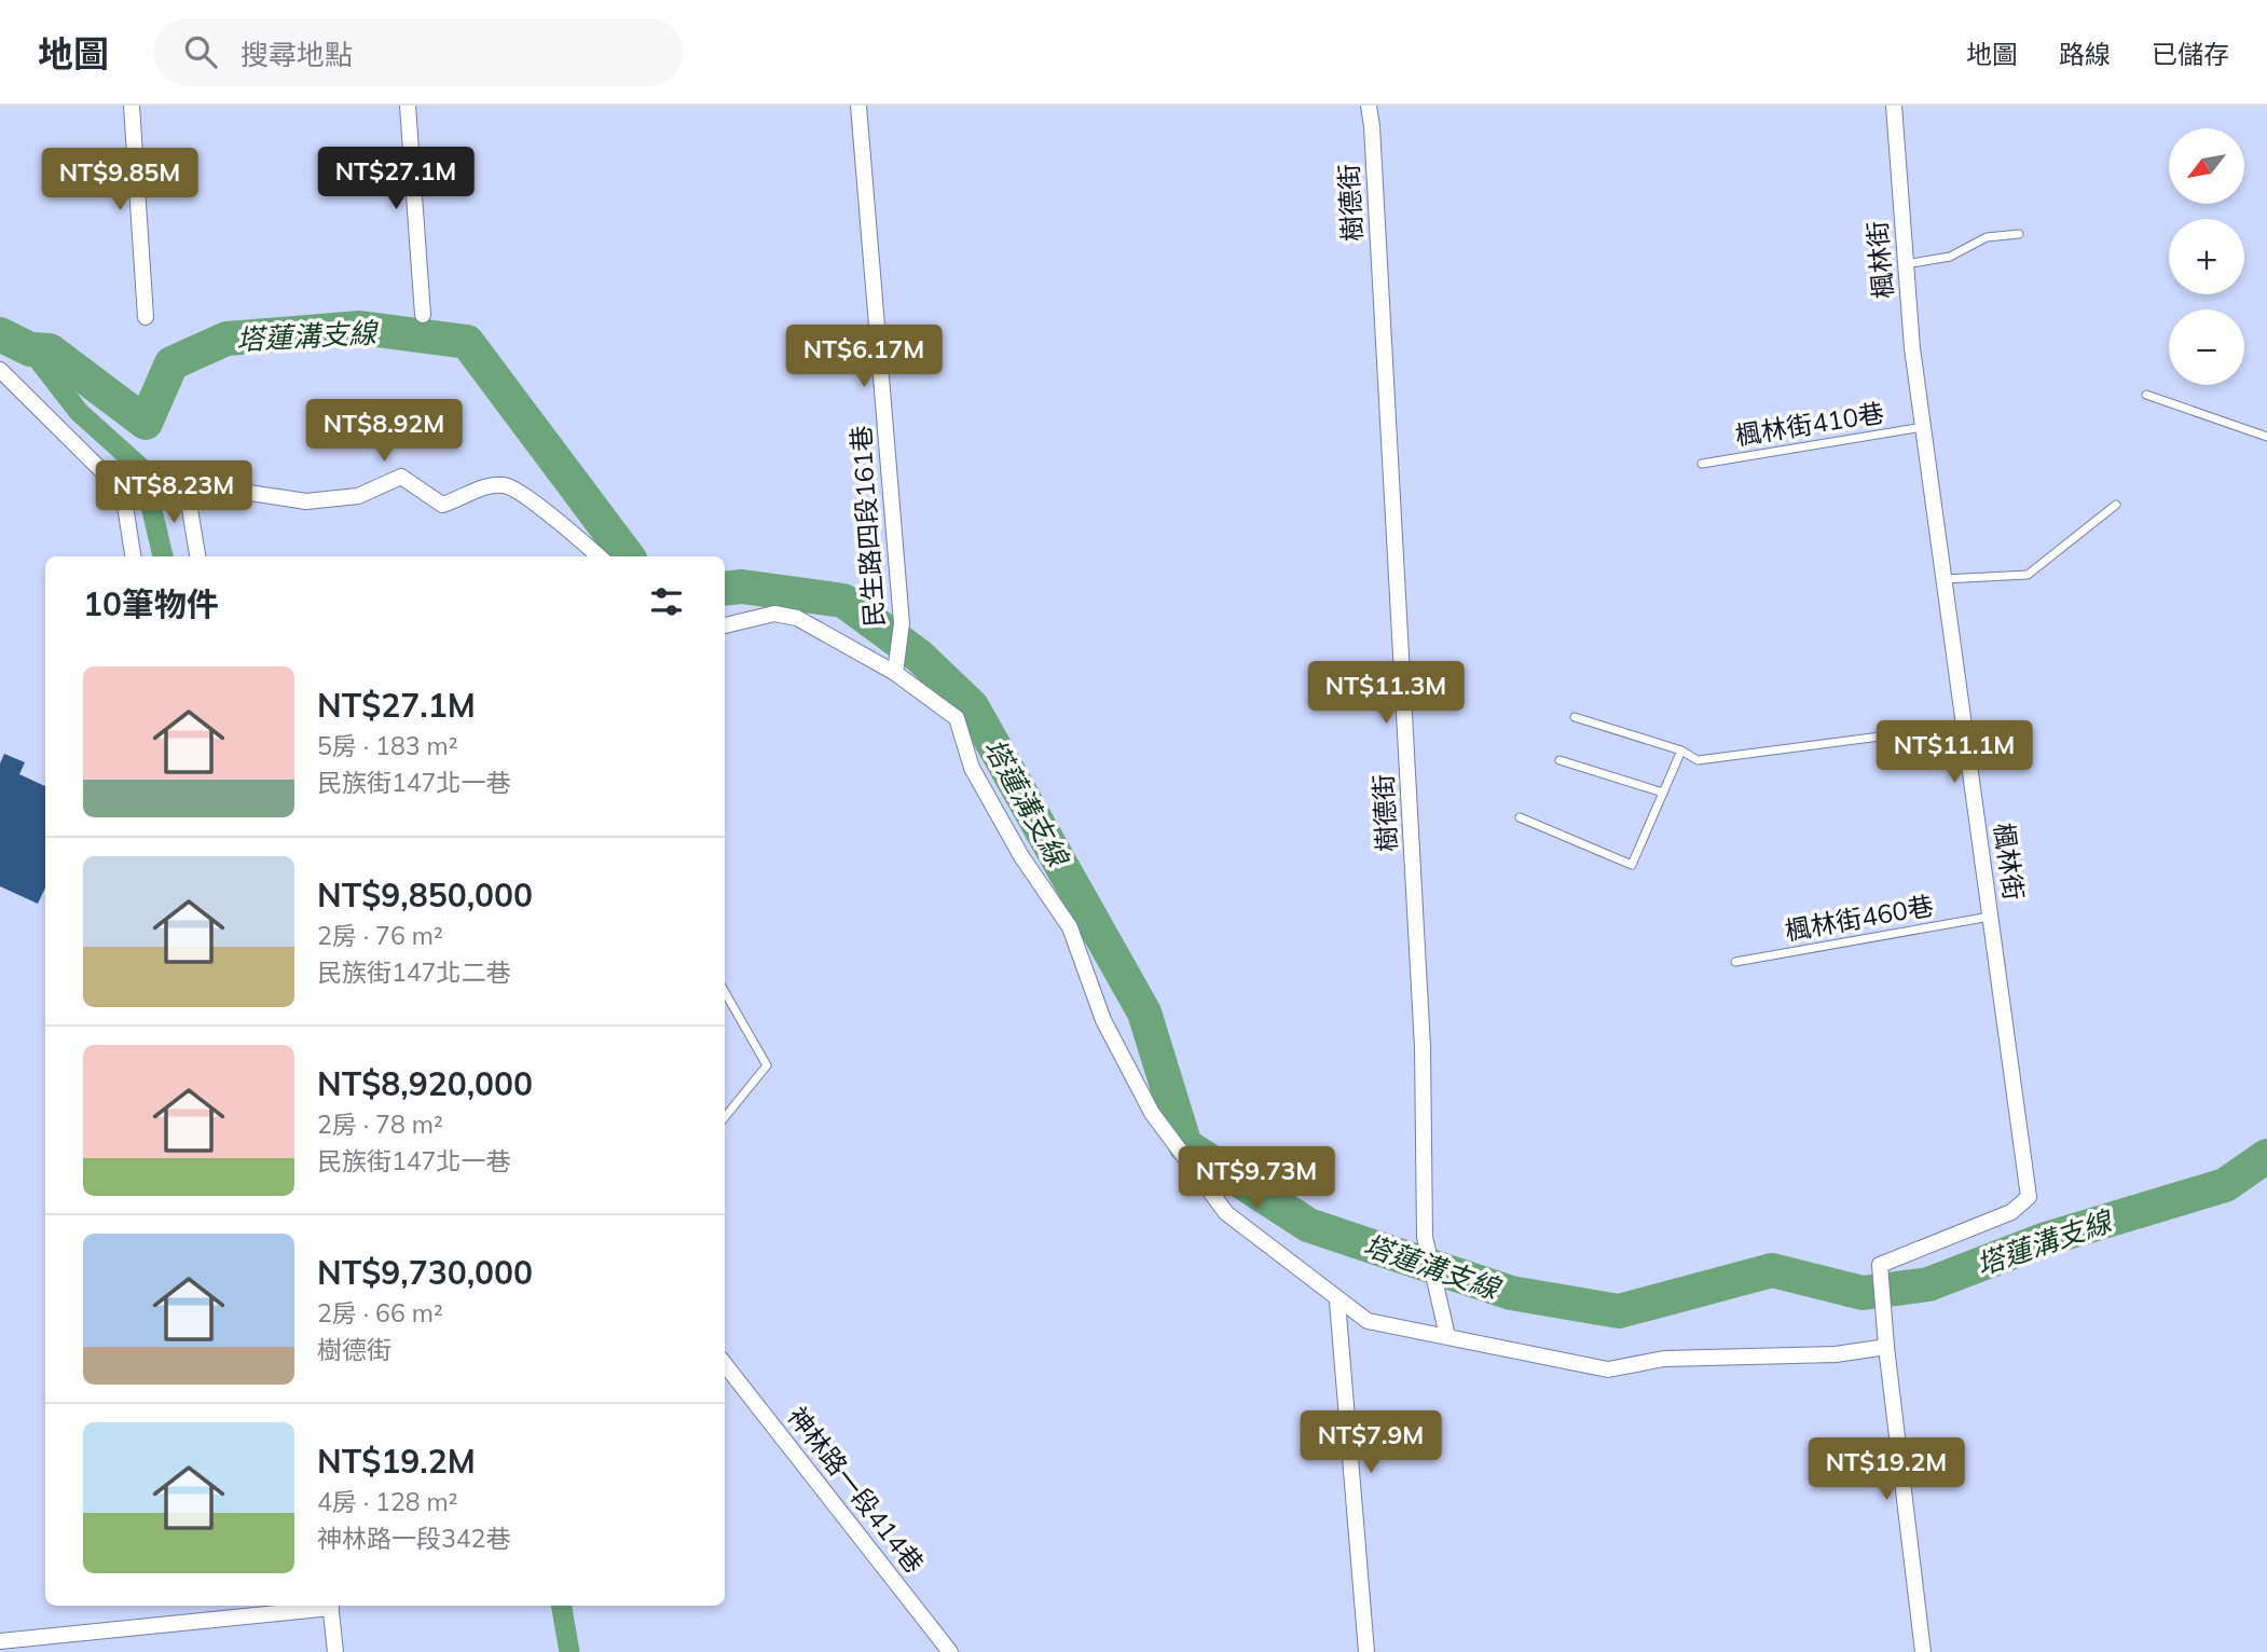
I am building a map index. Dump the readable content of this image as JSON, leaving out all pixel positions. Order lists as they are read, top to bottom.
{
  "streets": {
    "street": [
      "樹德街",
      "楓林街",
      "民生路四段161巷",
      "神林路一段414巷"
    ],
    "lane": ["楓林街410巷", "楓林街460巷"]
  },
  "crossings": [
    ["楓林街", "楓林街410巷"],
    ["楓林街", "楓林街460巷"]
  ],
  "water": ["塔蓮溝支線"],
  "north": "bottom left",
  "page": {
    "header": "地圖",
    "search": "搜尋地點",
    "nav": ["地圖", "路線", "已儲存"],
    "map_buttons": ["+", "−"],
    "price": [
      "NT$27.1M",
      "NT$9.85M",
      "NT$6.17M",
      "NT$8.92M",
      "NT$8.23M",
      "NT$11.3M",
      "NT$11.1M",
      "NT$9.73M",
      "NT$7.9M",
      "NT$19.2M"
    ],
    "heading": "10筆物件",
    "list": [
      {
        "name": "NT$27.1M",
        "note": "5房 · 183 m² · 民族街147北一巷"
      },
      {
        "name": "NT$9,850,000",
        "note": "2房 · 76 m² · 民族街147北二巷"
      },
      {
        "name": "NT$8,920,000",
        "note": "2房 · 78 m² · 民族街147北一巷"
      },
      {
        "name": "NT$9,730,000",
        "note": "2房 · 66 m² · 樹德街"
      },
      {
        "name": "NT$19.2M",
        "note": "4房 · 128 m² · 神林路一段342巷"
      }
    ]
  }
}
